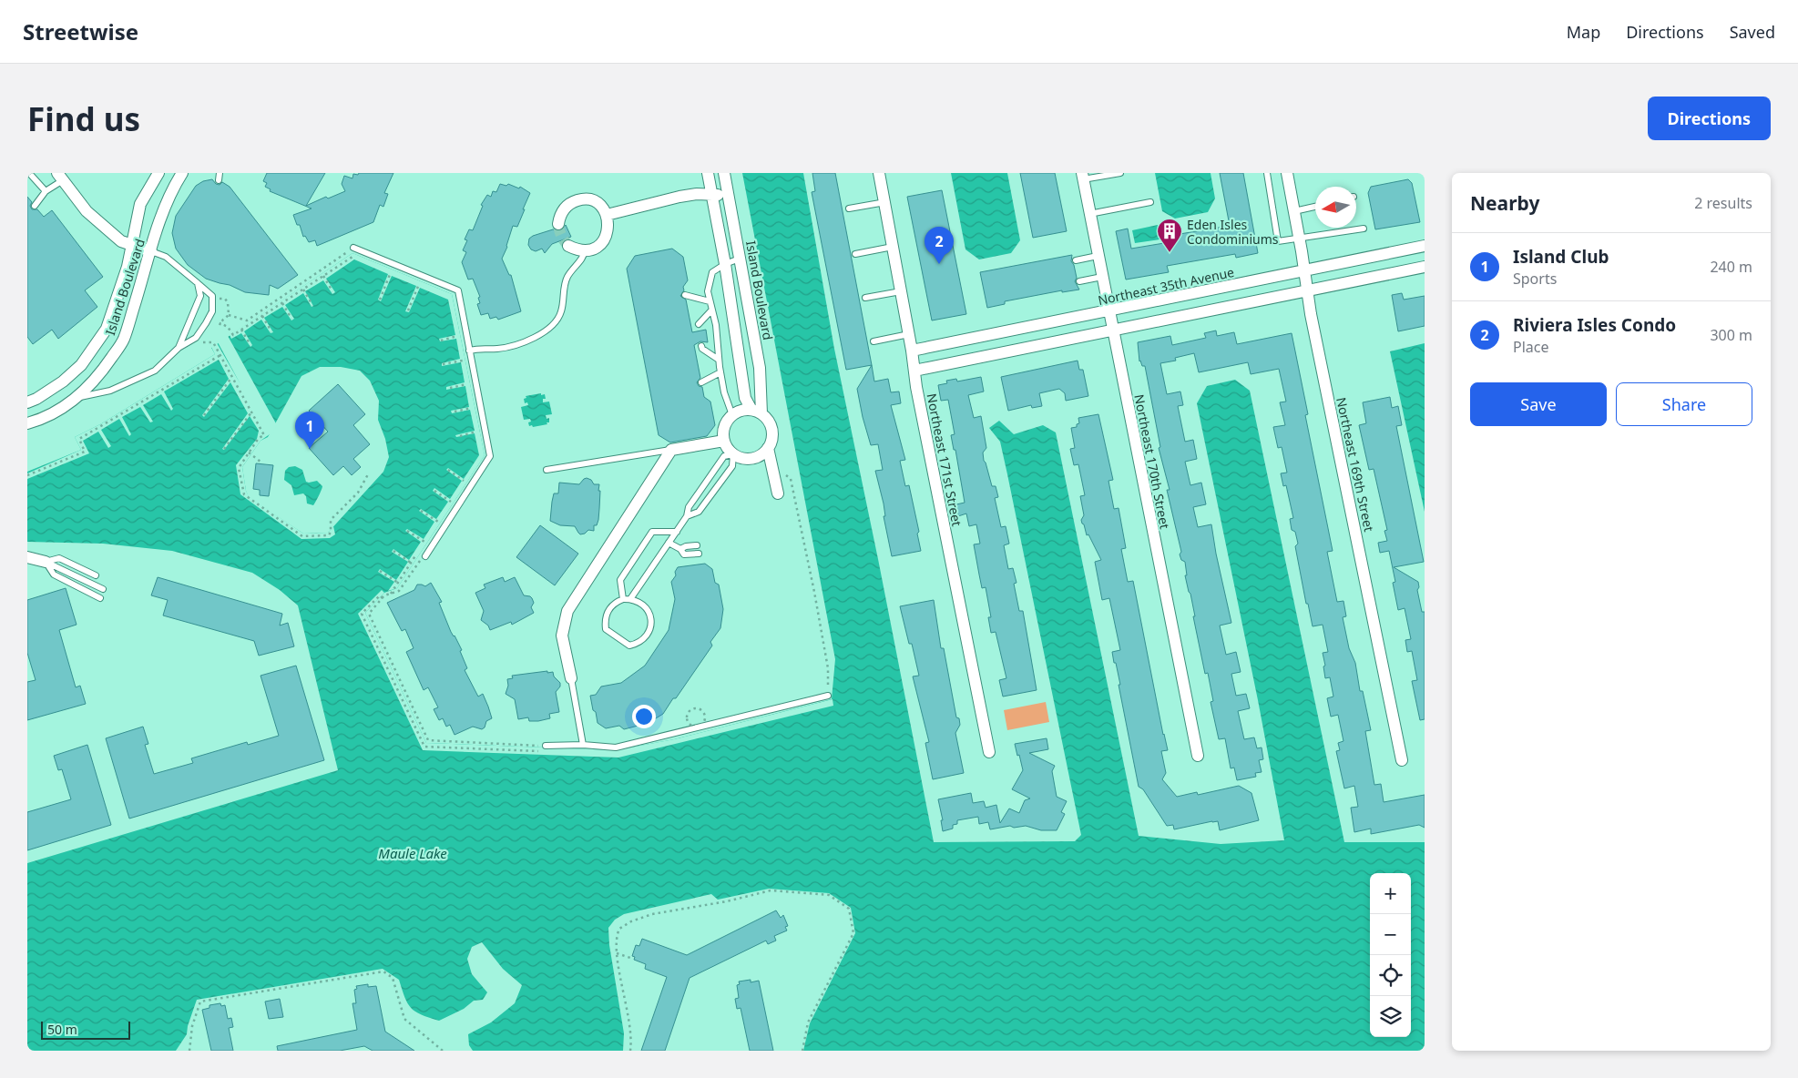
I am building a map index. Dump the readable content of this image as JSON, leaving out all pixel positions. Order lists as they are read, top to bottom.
{
  "streets": {
    "street": [
      "Northeast 35th Avenue",
      "Island Boulevard",
      "Northeast 171st Street",
      "Northeast 170th Street",
      "Northeast 169th Street"
    ]
  },
  "crossings": [
    ["Northeast 35th Avenue", "Northeast 171st Street"],
    ["Northeast 35th Avenue", "Northeast 170th Street"],
    ["Northeast 35th Avenue", "Northeast 169th Street"]
  ],
  "water": ["Maule Lake"],
  "places": {
    "building": ["Eden Isles Condominiums"]
  },
  "scale_bar": "50 m",
  "north": "left",
  "page": {
    "header": "Streetwise",
    "nav": ["Map", "Directions", "Saved"],
    "buttons": [
      "Directions",
      ["Save", "Share"]
    ],
    "title": "Find us",
    "heading": ["Nearby", "2 results"],
    "pins": ["2", "1"],
    "list": [
      {
        "mark": "1",
        "name": "Island Club",
        "note": "Sports",
        "value": "240 m"
      },
      {
        "mark": "2",
        "name": "Riviera Isles Condo",
        "note": "Place",
        "value": "300 m"
      }
    ],
    "map_buttons": ["+", "−"],
    "scale": "50 m"
  }
}
